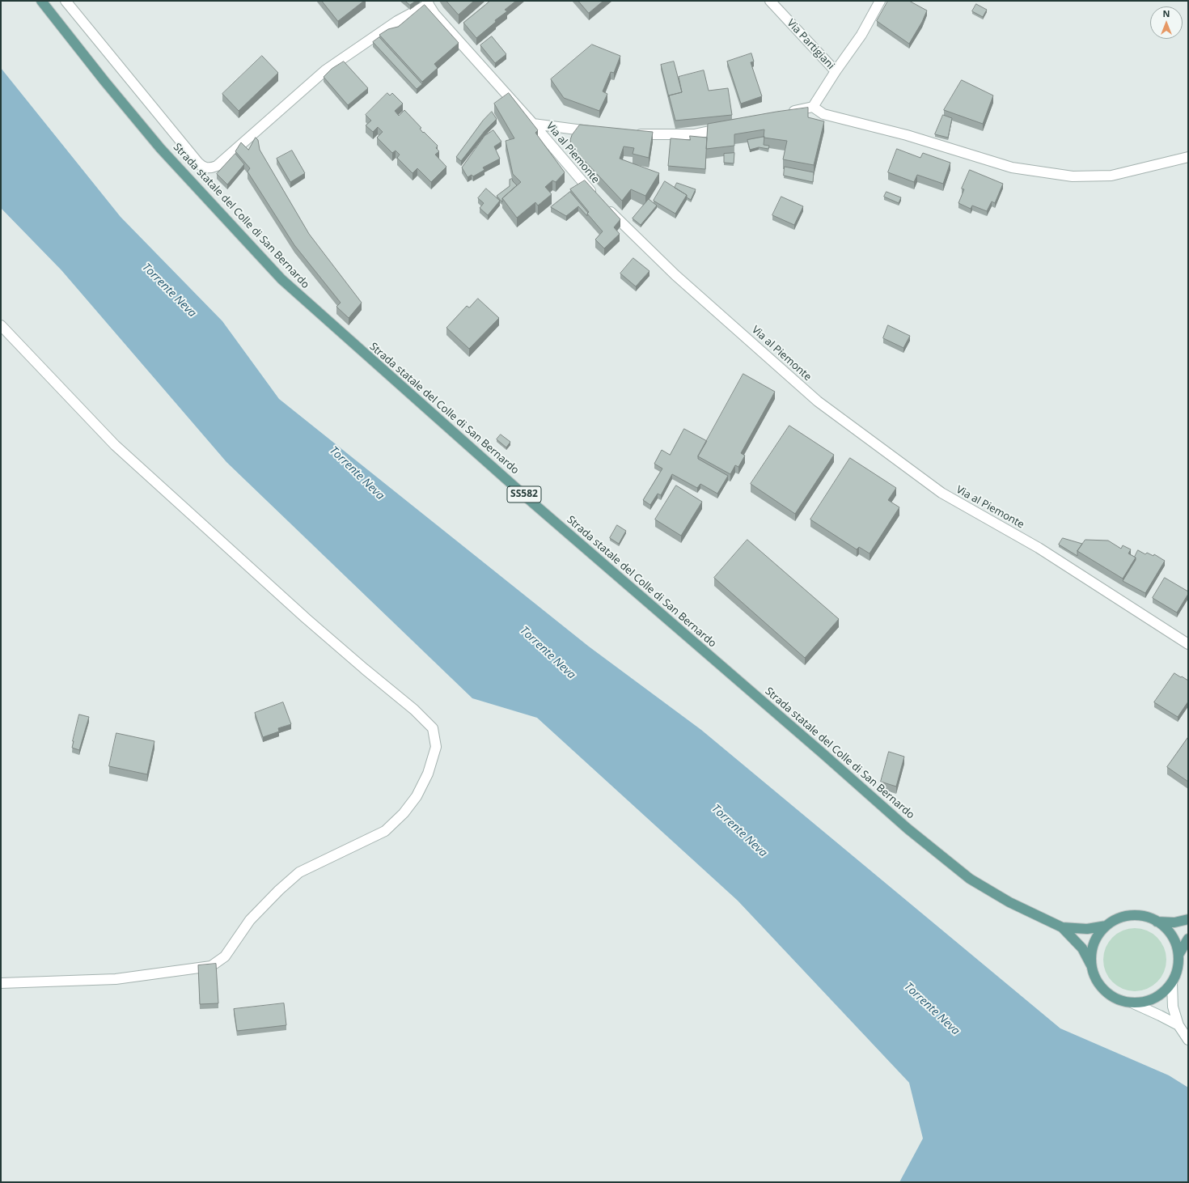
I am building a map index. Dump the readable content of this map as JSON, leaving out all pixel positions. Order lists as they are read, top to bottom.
{
  "streets": {
    "main road": ["Strada statale del Colle di San Bernardo", "SS582"],
    "street": ["Via Partigiani", "Via al Piemonte"]
  },
  "water": ["Torrente Neva"],
  "north": "top"
}
